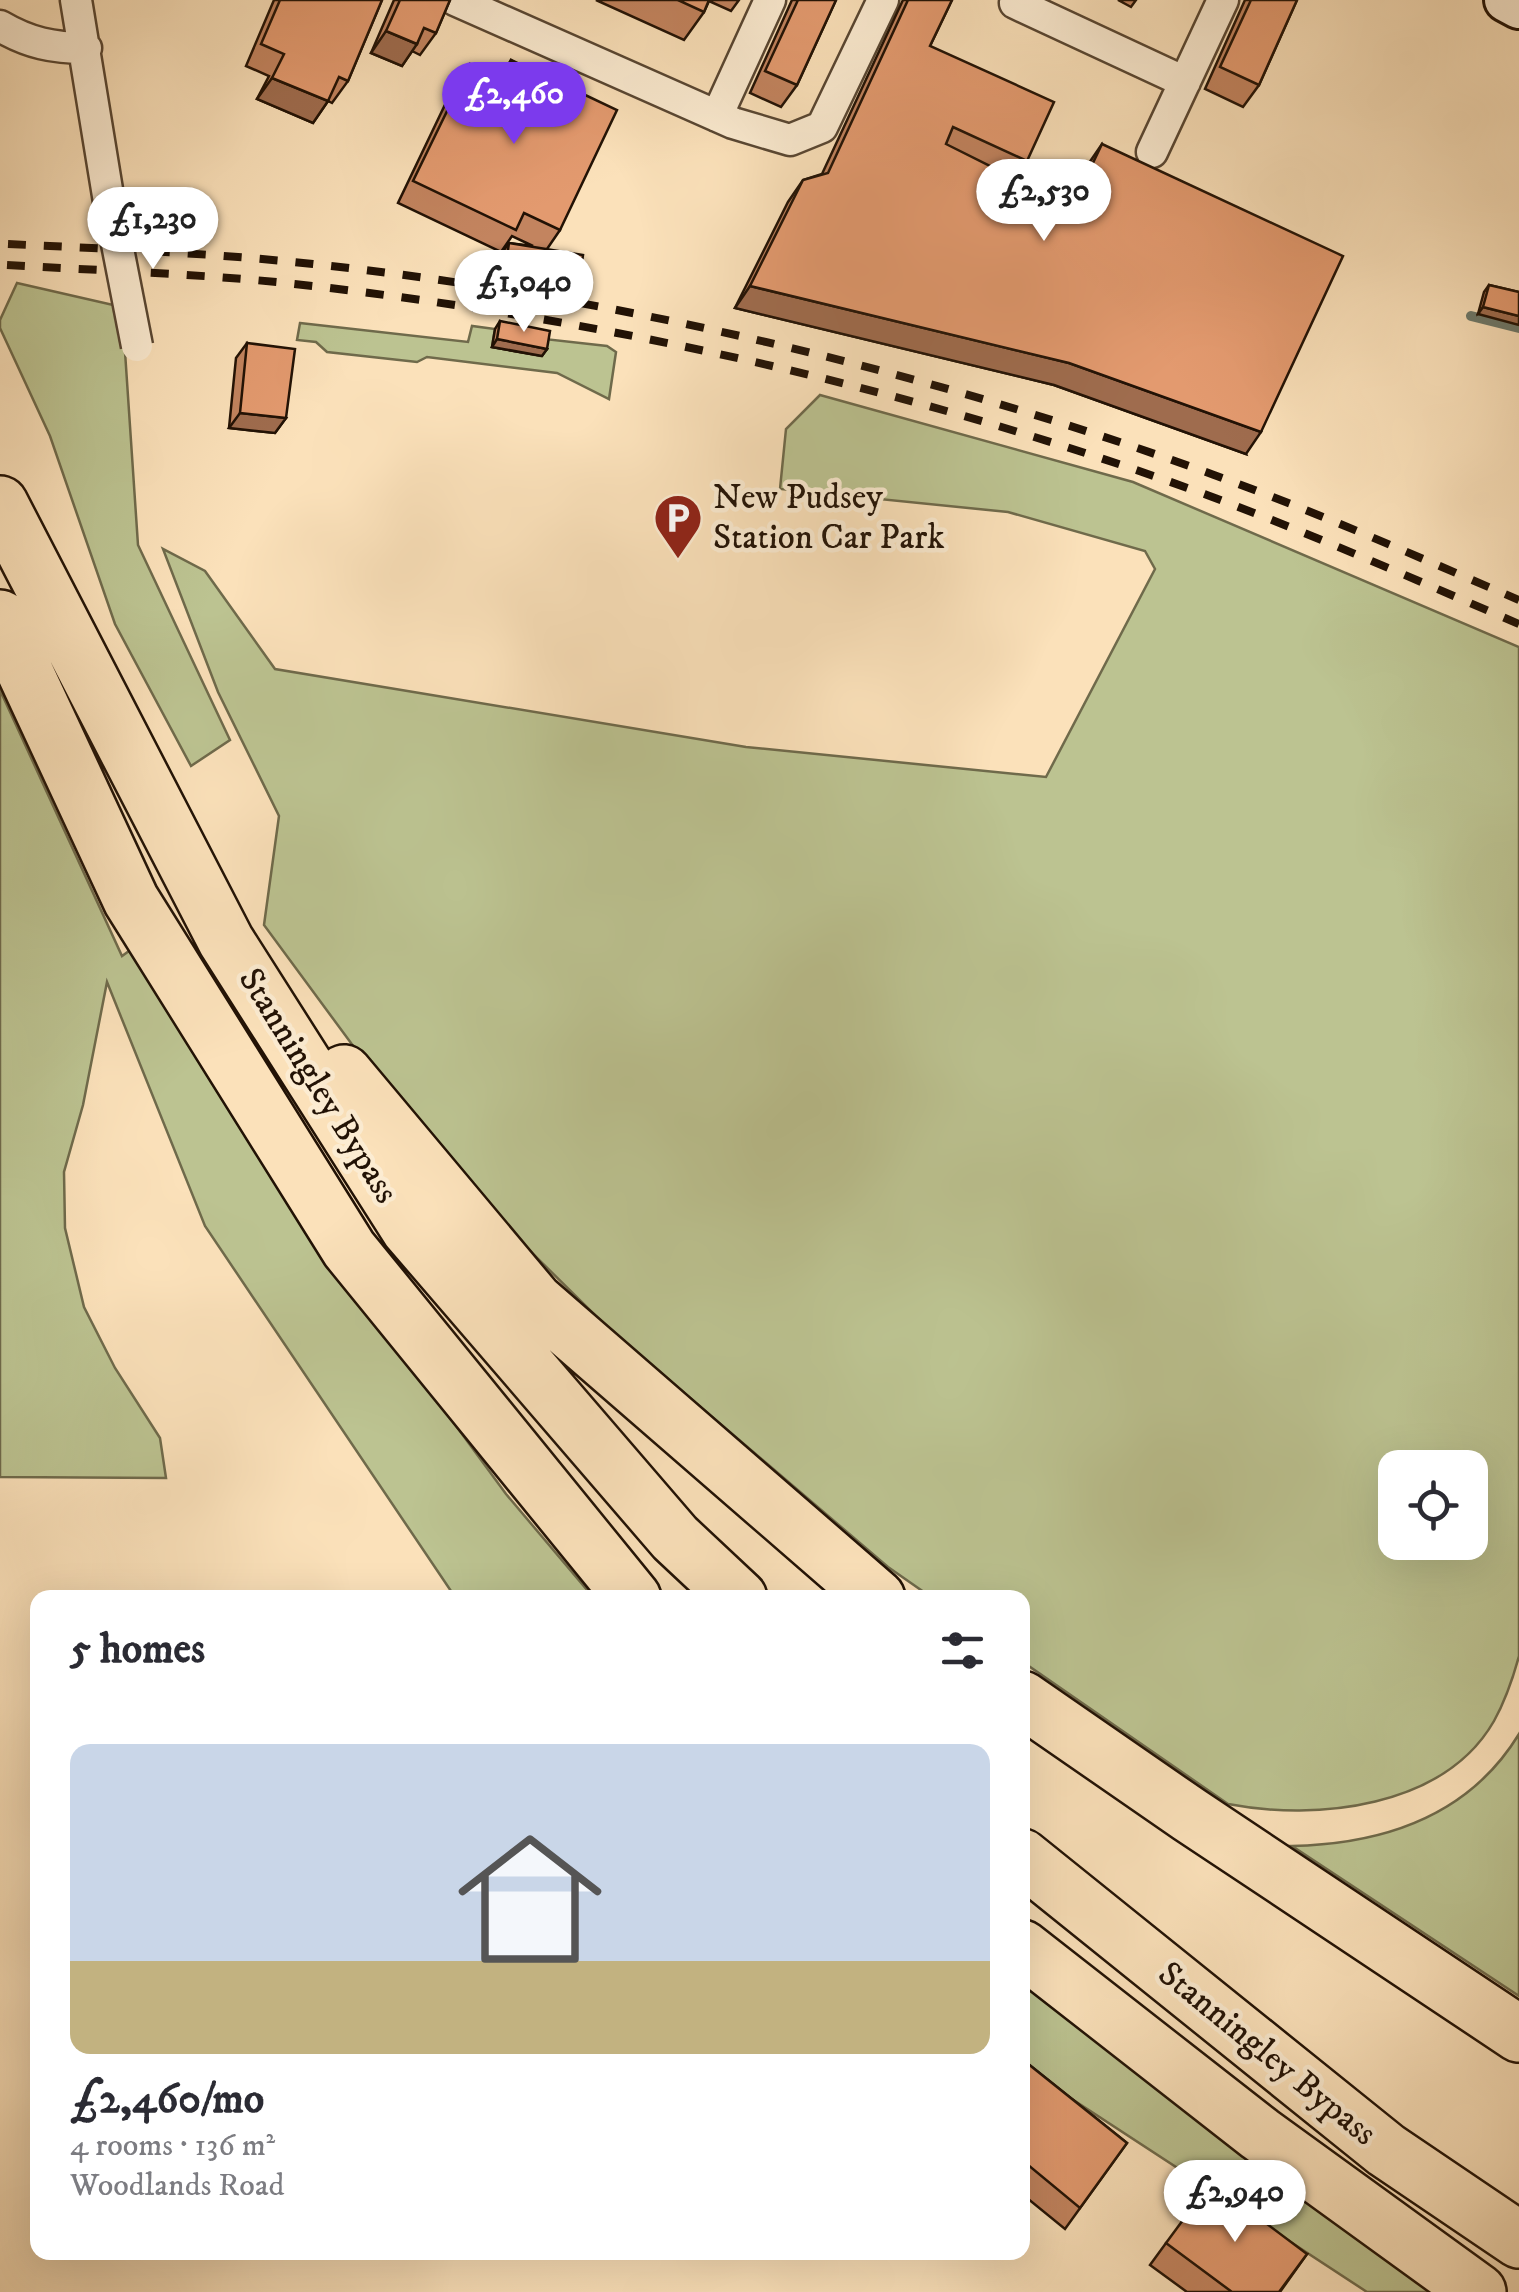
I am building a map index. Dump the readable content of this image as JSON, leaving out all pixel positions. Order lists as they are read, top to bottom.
{
  "streets": {
    "highway": ["Stanningley Bypass"]
  },
  "places": {
    "parking": ["New Pudsey Station Car Park"]
  },
  "page": {
    "price": [
      "£2,460",
      "£2,530",
      "£1,230",
      "£1,040",
      "£2,940"
    ],
    "heading": "5 homes",
    "list": [
      {
        "name": "£2,460/mo",
        "note": "4 rooms · 136 m² · Woodlands Road"
      }
    ]
  }
}
